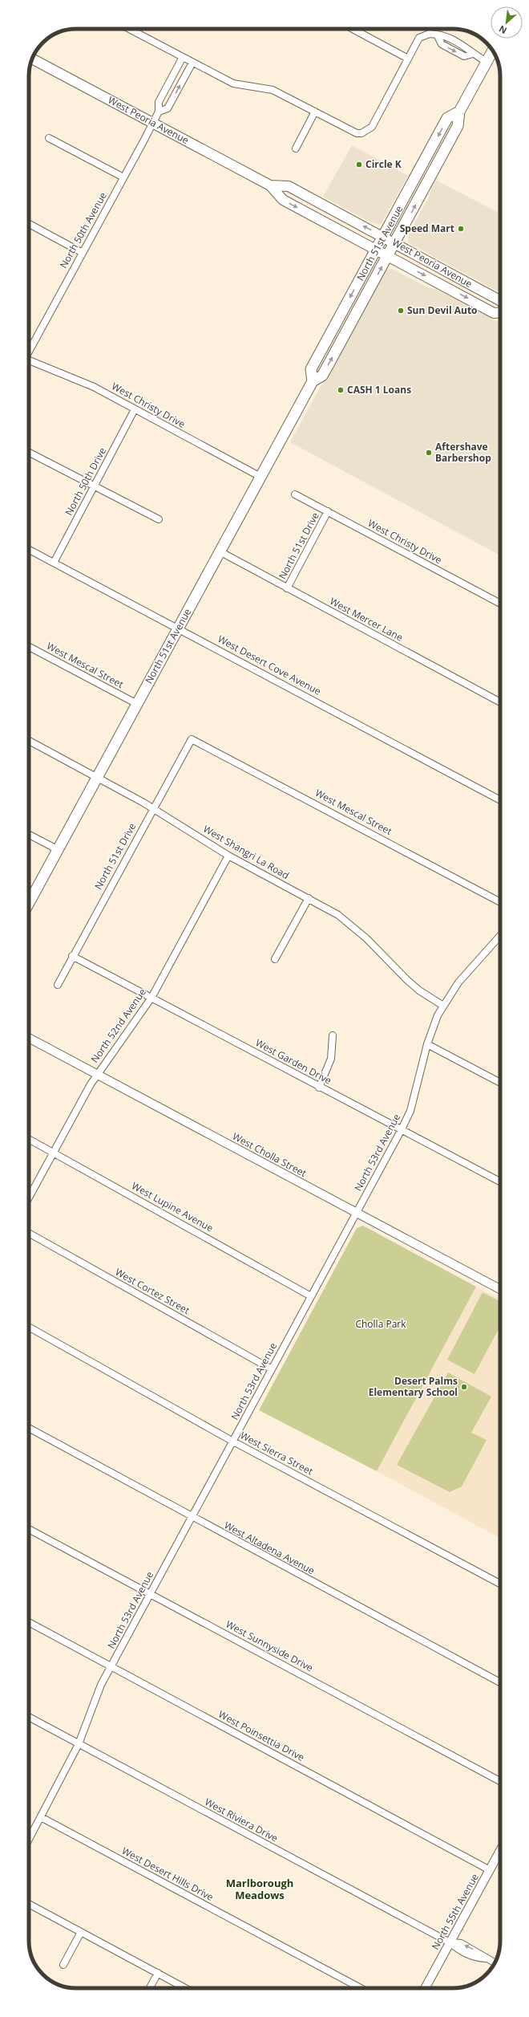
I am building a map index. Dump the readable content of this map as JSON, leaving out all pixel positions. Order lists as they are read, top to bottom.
{
  "streets": {
    "main road": ["West Peoria Avenue", "North 51st Avenue"],
    "street": [
      "North 50th Avenue",
      "West Christy Drive",
      "North 50th Drive",
      "North 51st Drive",
      "West Mercer Lane",
      "West Mescal Street",
      "West Desert Cove Avenue",
      "West Shangri La Road",
      "North 52nd Avenue",
      "West Garden Drive",
      "North 53rd Avenue",
      "West Cholla Street",
      "West Lupine Avenue",
      "West Cortez Street",
      "West Sierra Street",
      "West Altadena Avenue",
      "West Sunnyside Drive",
      "West Poinsettia Drive",
      "West Riviera Drive",
      "West Desert Hills Drive",
      "North 55th Avenue"
    ]
  },
  "crossings": [
    ["West Peoria Avenue", "North 50th Avenue"],
    ["West Peoria Avenue", "North 51st Avenue"],
    ["North 51st Avenue", "West Christy Drive"],
    ["North 51st Avenue", "West Mercer Lane"],
    ["North 51st Avenue", "West Mescal Street"],
    ["North 51st Avenue", "West Desert Cove Avenue"],
    ["North 51st Avenue", "West Shangri La Road"],
    ["West Christy Drive", "North 50th Drive"],
    ["West Christy Drive", "North 51st Drive"],
    ["North 50th Drive", "West Desert Cove Avenue"],
    ["North 51st Drive", "West Mercer Lane"],
    ["North 51st Drive", "West Mescal Street"],
    ["North 51st Drive", "West Shangri La Road"],
    ["North 51st Drive", "West Garden Drive"],
    ["West Shangri La Road", "North 52nd Avenue"],
    ["West Shangri La Road", "North 53rd Avenue"],
    ["North 52nd Avenue", "West Garden Drive"],
    ["North 52nd Avenue", "West Cholla Street"],
    ["North 52nd Avenue", "West Lupine Avenue"],
    ["West Garden Drive", "North 53rd Avenue"],
    ["North 53rd Avenue", "West Cholla Street"],
    ["North 53rd Avenue", "West Lupine Avenue"],
    ["North 53rd Avenue", "West Cortez Street"],
    ["North 53rd Avenue", "West Sierra Street"],
    ["North 53rd Avenue", "West Altadena Avenue"],
    ["North 53rd Avenue", "West Sunnyside Drive"],
    ["North 53rd Avenue", "West Poinsettia Drive"],
    ["North 53rd Avenue", "West Riviera Drive"],
    ["North 53rd Avenue", "West Desert Hills Drive"],
    ["West Poinsettia Drive", "North 55th Avenue"],
    ["West Riviera Drive", "North 55th Avenue"]
  ],
  "districts": ["Marlborough Meadows"],
  "parks": ["Cholla Park"],
  "places": [
    "Circle K",
    "Speed Mart",
    "Sun Devil Auto",
    "CASH 1 Loans",
    "Aftershave Barbershop",
    "Desert Palms Elementary School"
  ],
  "north": "bottom left"
}
